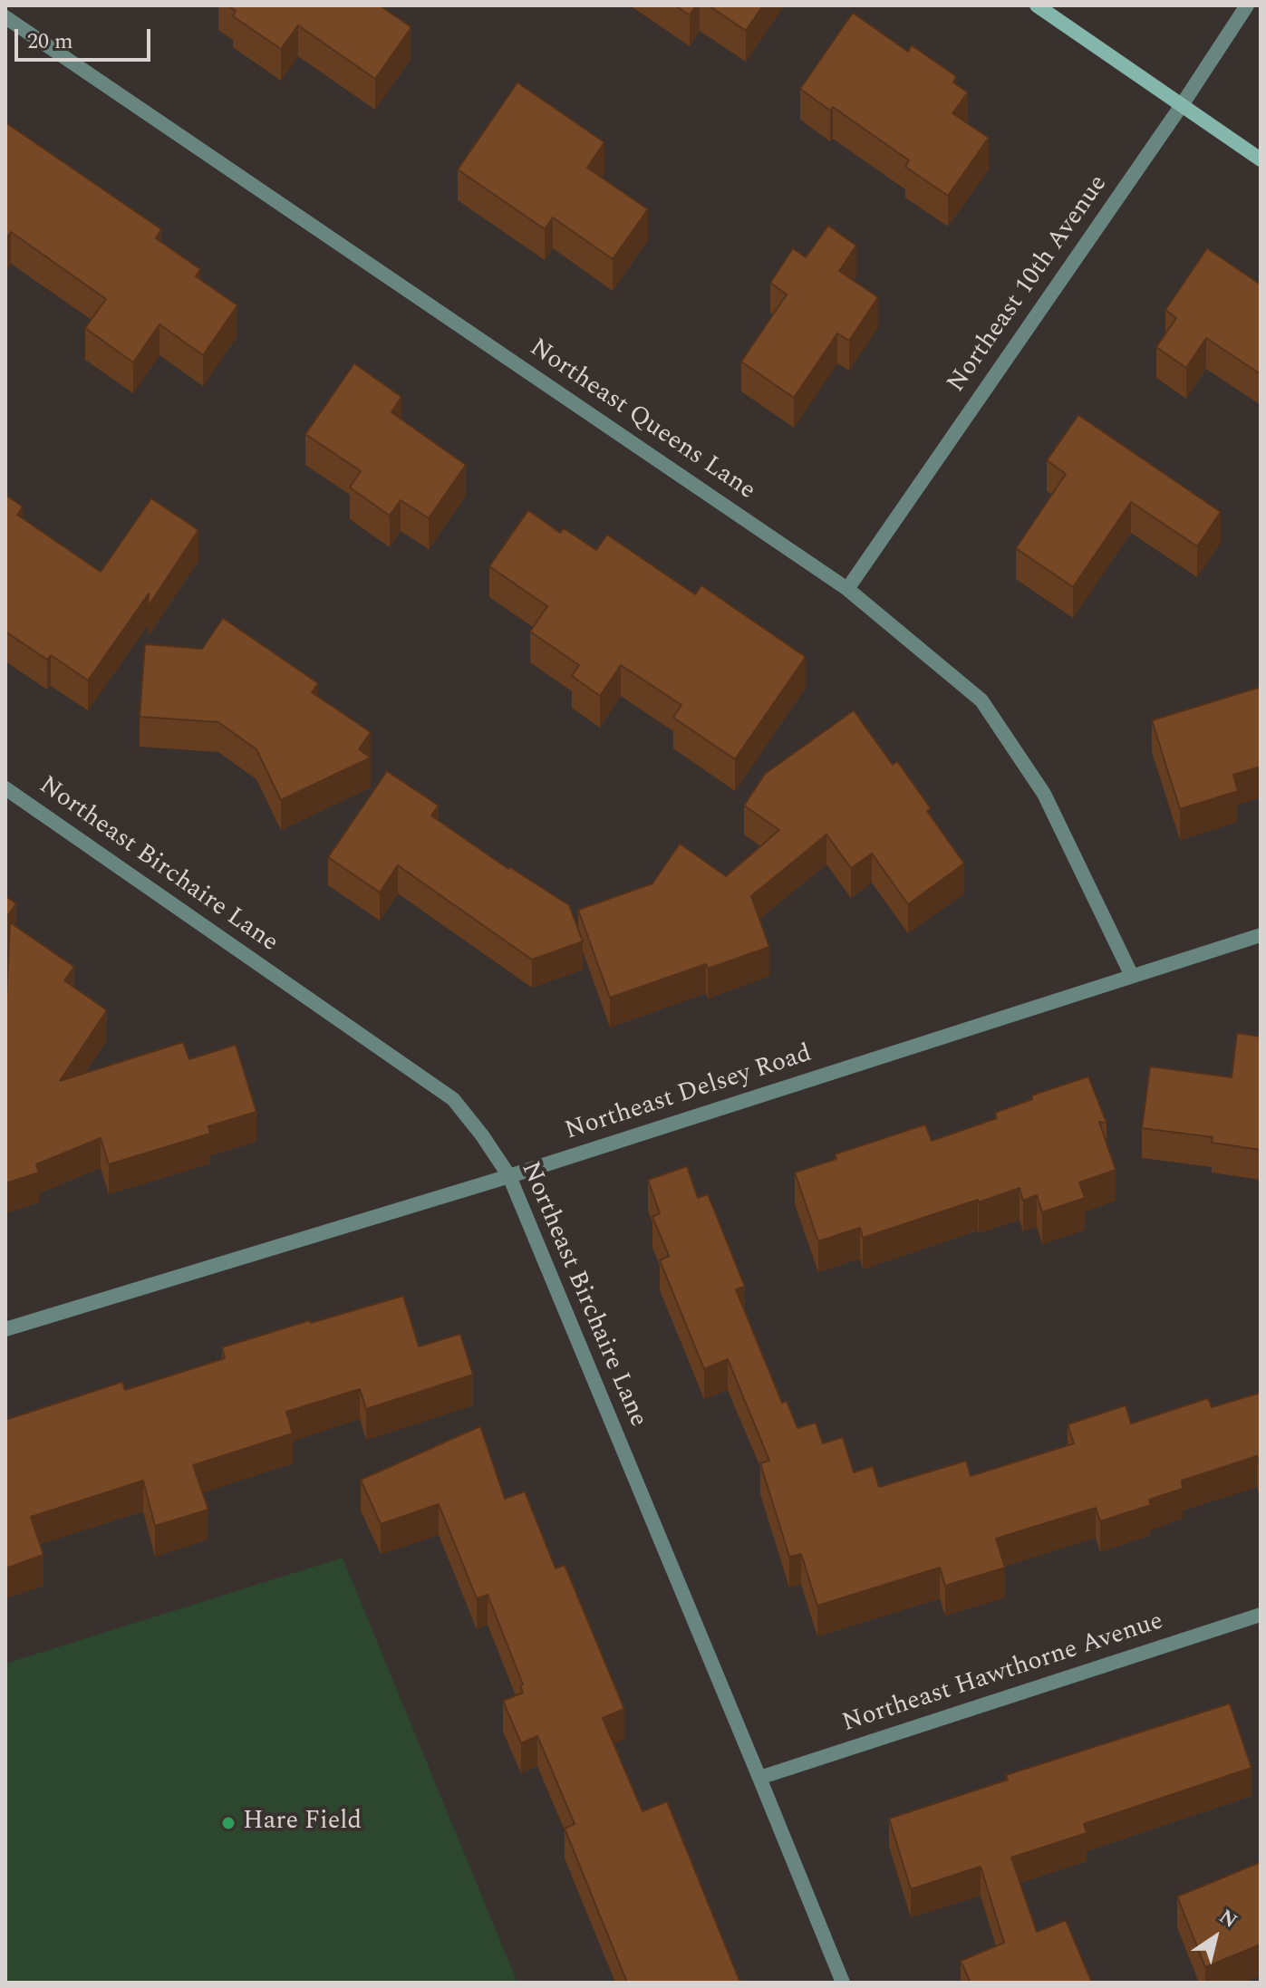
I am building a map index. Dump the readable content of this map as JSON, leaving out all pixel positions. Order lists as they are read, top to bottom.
{
  "streets": {
    "street": [
      "Northeast 10th Avenue",
      "Northeast Queens Lane",
      "Northeast Birchaire Lane",
      "Northeast Delsey Road",
      "Northeast Hawthorne Avenue"
    ]
  },
  "crossings": [
    ["Northeast 10th Avenue", "Northeast Queens Lane"],
    ["Northeast Queens Lane", "Northeast Delsey Road"],
    ["Northeast Birchaire Lane", "Northeast Delsey Road"],
    ["Northeast Birchaire Lane", "Northeast Hawthorne Avenue"]
  ],
  "places": ["Hare Field"],
  "scale_bar": "20 m",
  "north": "top right"
}
